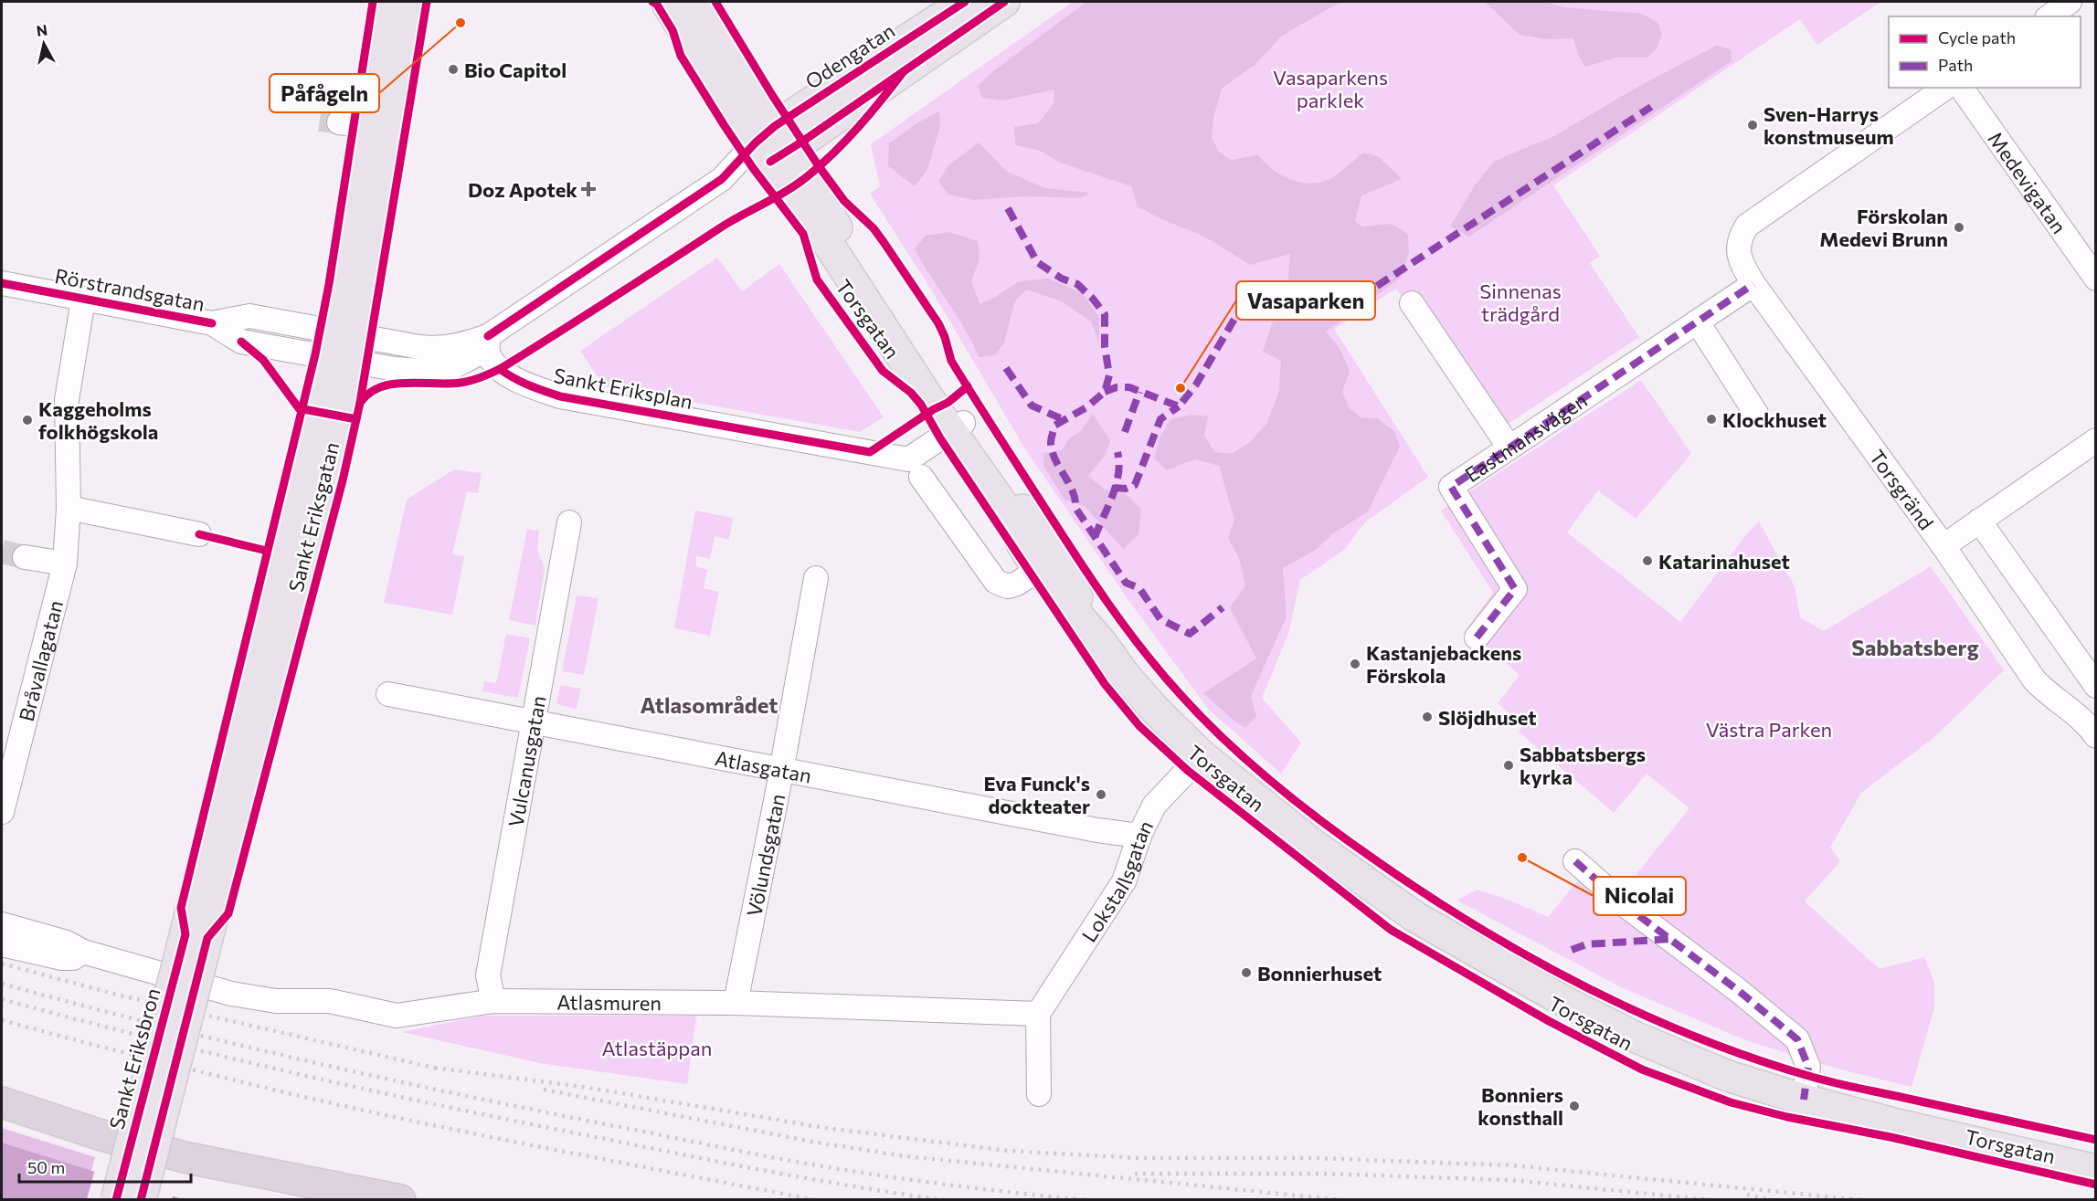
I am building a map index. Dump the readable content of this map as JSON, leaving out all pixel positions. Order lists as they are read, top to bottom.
{
  "streets": {
    "main road": [
      "Odengatan",
      "Torsgatan",
      "Sankt Eriksgatan",
      "Sankt Eriksbron"
    ],
    "street": [
      "Medevigatan",
      "Rörstrandsgatan",
      "Sankt Eriksplan",
      "Eastmansvägen",
      "Torsgränd",
      "Bråvallagatan",
      "Vulcanusgatan",
      "Atlasgatan",
      "Völundsgatan",
      "Lokstallsgatan",
      "Atlasmuren"
    ]
  },
  "crossings": [
    ["Odengatan", "Torsgatan"],
    ["Rörstrandsgatan", "Sankt Eriksgatan"],
    ["Rörstrandsgatan", "Bråvallagatan"],
    ["Torsgatan", "Sankt Eriksplan"],
    ["Torsgatan", "Lokstallsgatan"],
    ["Eastmansvägen", "Torsgränd"],
    ["Sankt Eriksgatan", "Atlasmuren"],
    ["Sankt Eriksgatan", "Sankt Eriksbron"],
    ["Vulcanusgatan", "Atlasgatan"],
    ["Vulcanusgatan", "Atlasmuren"],
    ["Atlasgatan", "Völundsgatan"],
    ["Atlasgatan", "Lokstallsgatan"],
    ["Völundsgatan", "Atlasmuren"],
    ["Lokstallsgatan", "Atlasmuren"],
    ["Atlasmuren", "Sankt Eriksbron"]
  ],
  "districts": ["Sabbatsberg", "Atlasområdet"],
  "parks": [
    "Vasaparkens parklek",
    "Sinnenas trädgård",
    "Västra Parken",
    "Atlastäppan"
  ],
  "places": {
    "other": [
      "Påfågeln",
      "Bio Capitol",
      "Sven-Harrys konstmuseum",
      "Förskolan Medevi Brunn",
      "Vasaparken",
      "Klockhuset",
      "Kaggeholms folkhögskola",
      "Katarinahuset",
      "Kastanjebackens Förskola",
      "Slöjdhuset",
      "Sabbatsbergs kyrka",
      "Eva Funck's dockteater",
      "Nicolai",
      "Bonnierhuset",
      "Bonniers konsthall"
    ],
    "health": ["Doz Apotek"]
  },
  "legend": ["Cycle path", "Path"],
  "scale_bar": "50 m",
  "north": "top"
}
